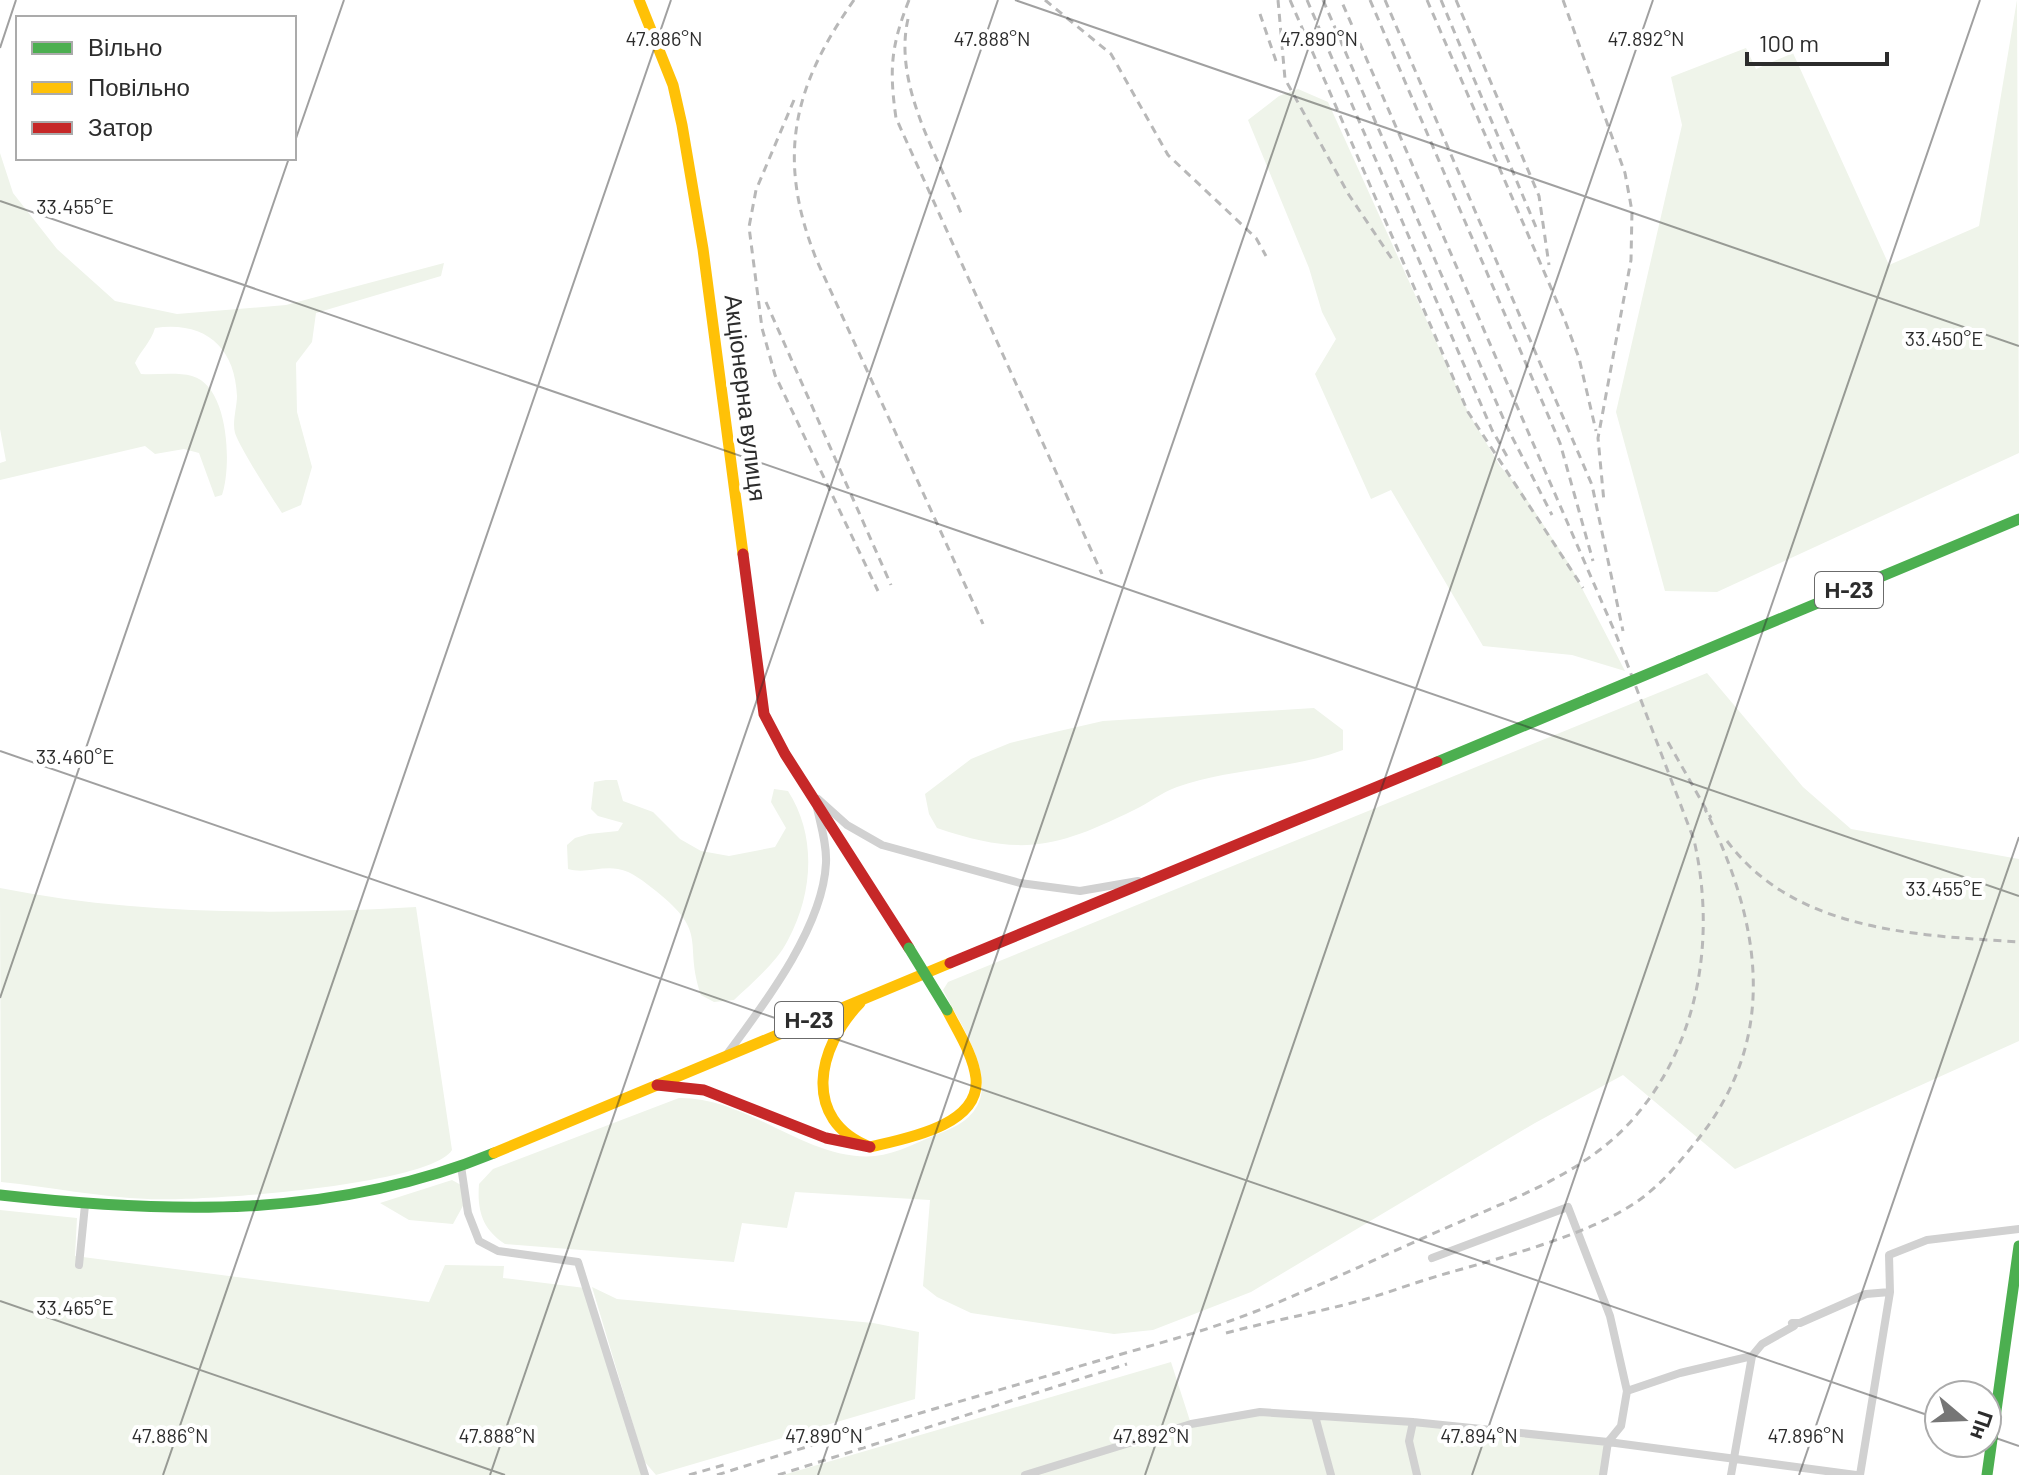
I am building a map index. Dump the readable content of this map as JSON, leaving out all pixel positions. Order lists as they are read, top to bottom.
{
  "streets": {
    "main road": ["Акціонерна вулиця", "Н-23"]
  },
  "legend": ["Вільно", "Повільно", "Затор"],
  "scale_bar": "100 m",
  "north": "right",
  "coordinates": [
    "47.886°N",
    "47.888°N",
    "47.890°N",
    "47.892°N",
    "33.455°E",
    "33.450°E",
    "33.460°E",
    "33.465°E",
    "47.894°N",
    "47.896°N"
  ]
}
